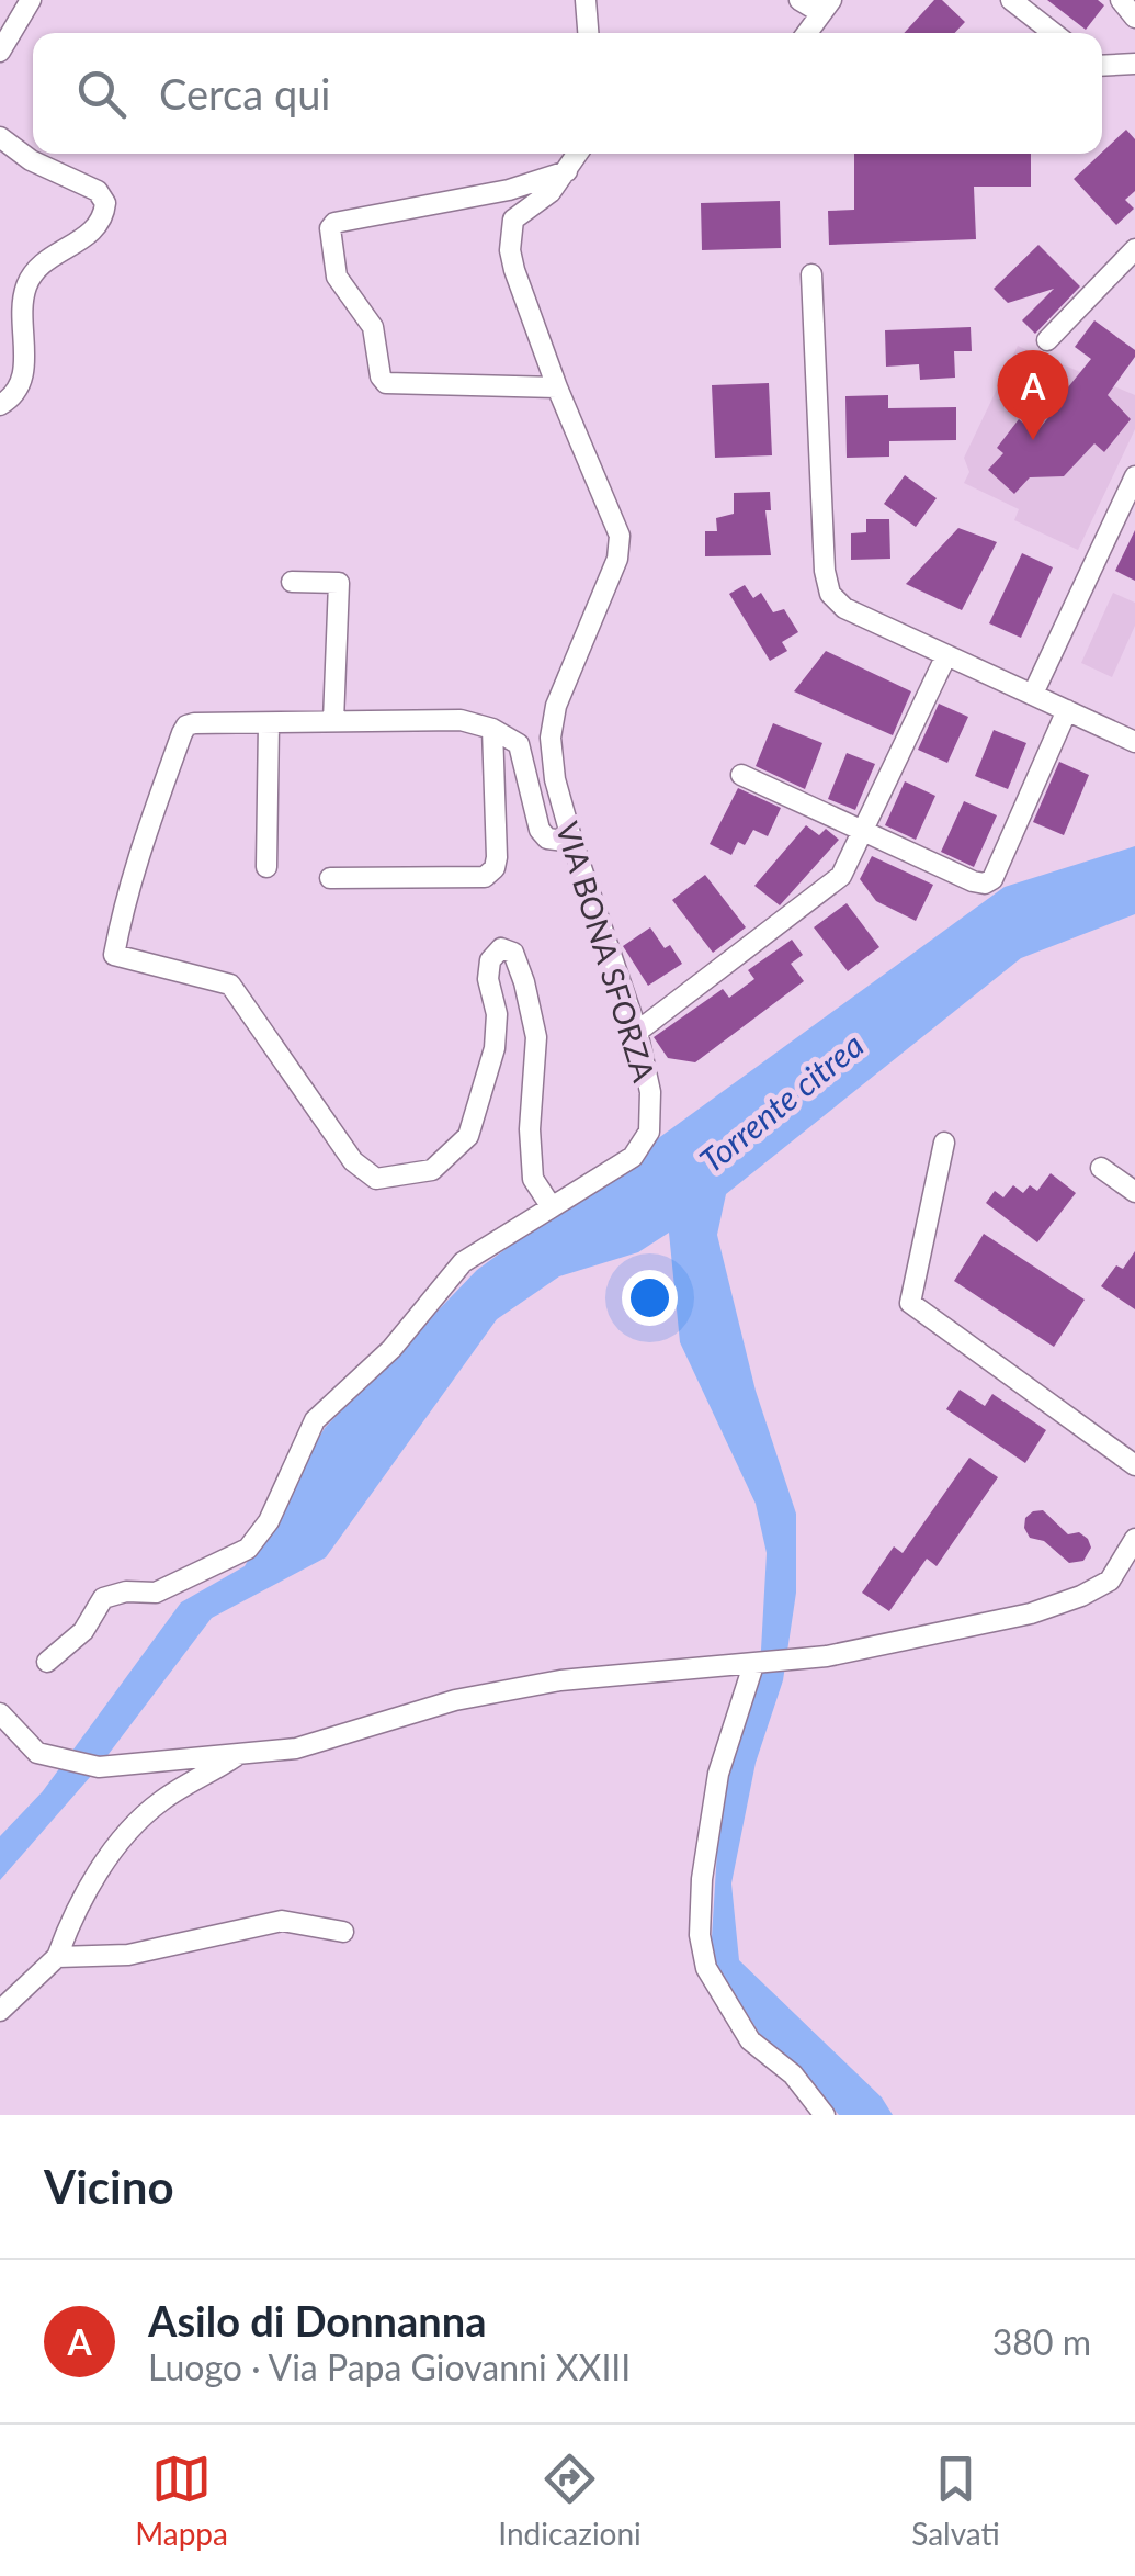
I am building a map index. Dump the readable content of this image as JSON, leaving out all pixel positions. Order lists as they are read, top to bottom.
{
  "streets": {
    "street": ["VIA BONA SFORZA"]
  },
  "water": ["Torrente citrea"],
  "page": {
    "search": "Cerca qui",
    "pins": "A",
    "heading": "Vicino",
    "list": [
      {
        "mark": "A",
        "name": "Asilo di Donnanna",
        "note": "Luogo · Via Papa Giovanni XXIII",
        "value": "380 m"
      }
    ],
    "nav": ["Mappa", "Indicazioni", "Salvati"]
  }
}
